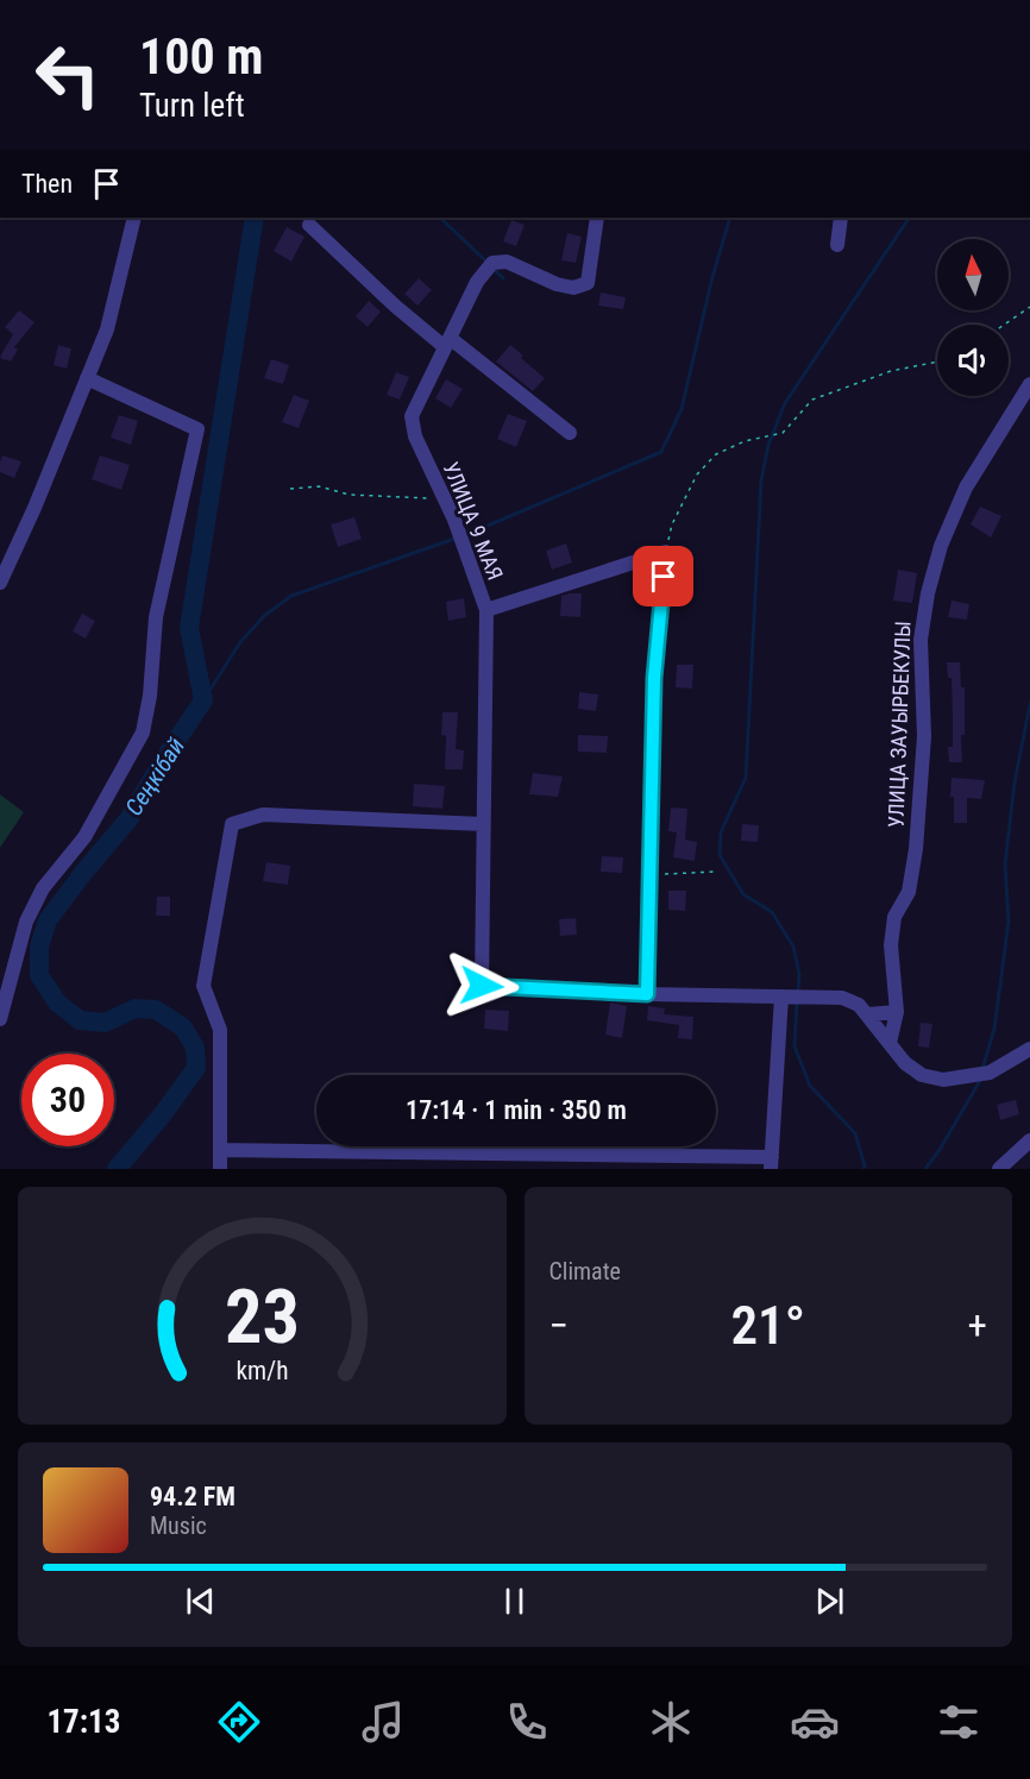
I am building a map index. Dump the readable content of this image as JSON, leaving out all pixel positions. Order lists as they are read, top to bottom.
{
  "streets": {
    "street": ["УЛИЦА 9 МАЯ", "УЛИЦА ЗАУЫРБЕКУЛЫ"]
  },
  "water": ["Сеңкібай"],
  "north": "top",
  "page": {
    "turn": ["100 m", "Turn left"],
    "then": "Then",
    "limit": "30",
    "trip": "17:14 · 1 min · 350 m",
    "tile": "Climate",
    "heat": ["−", "21°", "+"],
    "song": ["94.2 FM", "Music"],
    "tabs": "17:13",
    "gauge": ["23", "km/h"]
  }
}
